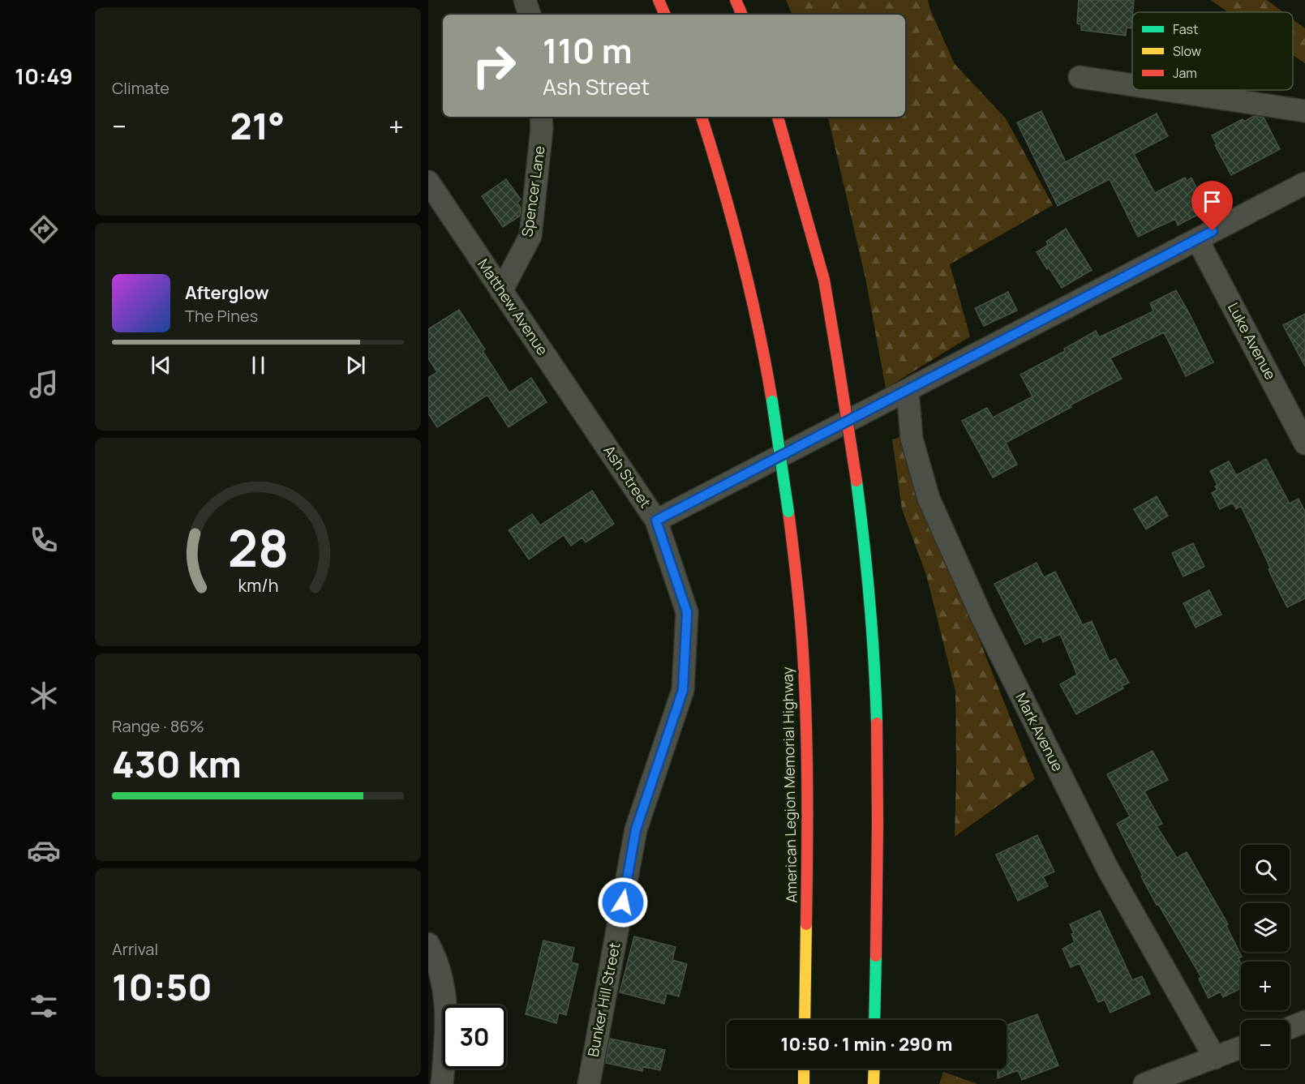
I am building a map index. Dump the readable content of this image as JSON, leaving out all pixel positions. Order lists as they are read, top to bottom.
{
  "streets": {
    "highway": ["American Legion Memorial Highway"],
    "street": [
      "Spencer Lane",
      "Matthew Avenue",
      "Luke Avenue",
      "Ash Street",
      "Mark Avenue",
      "Bunker Hill Street"
    ]
  },
  "crossings": [
    ["Spencer Lane", "Matthew Avenue"],
    ["Matthew Avenue", "Ash Street"],
    ["Luke Avenue", "Ash Street"],
    ["Ash Street", "Mark Avenue"],
    ["Ash Street", "Bunker Hill Street"]
  ],
  "legend": ["Fast", "Slow", "Jam"],
  "page": {
    "tabs": "10:49",
    "tile": [
      "Climate",
      ["Range · 86%", "430 km"],
      ["Arrival", "10:50"]
    ],
    "turn": ["110 m", "Ash Street"],
    "heat": ["−", "21°", "+"],
    "song": ["Afterglow", "The Pines"],
    "map_buttons": ["+", "−"],
    "limit": "30",
    "trip": "10:50 · 1 min · 290 m",
    "gauge": ["28", "km/h"]
  }
}
